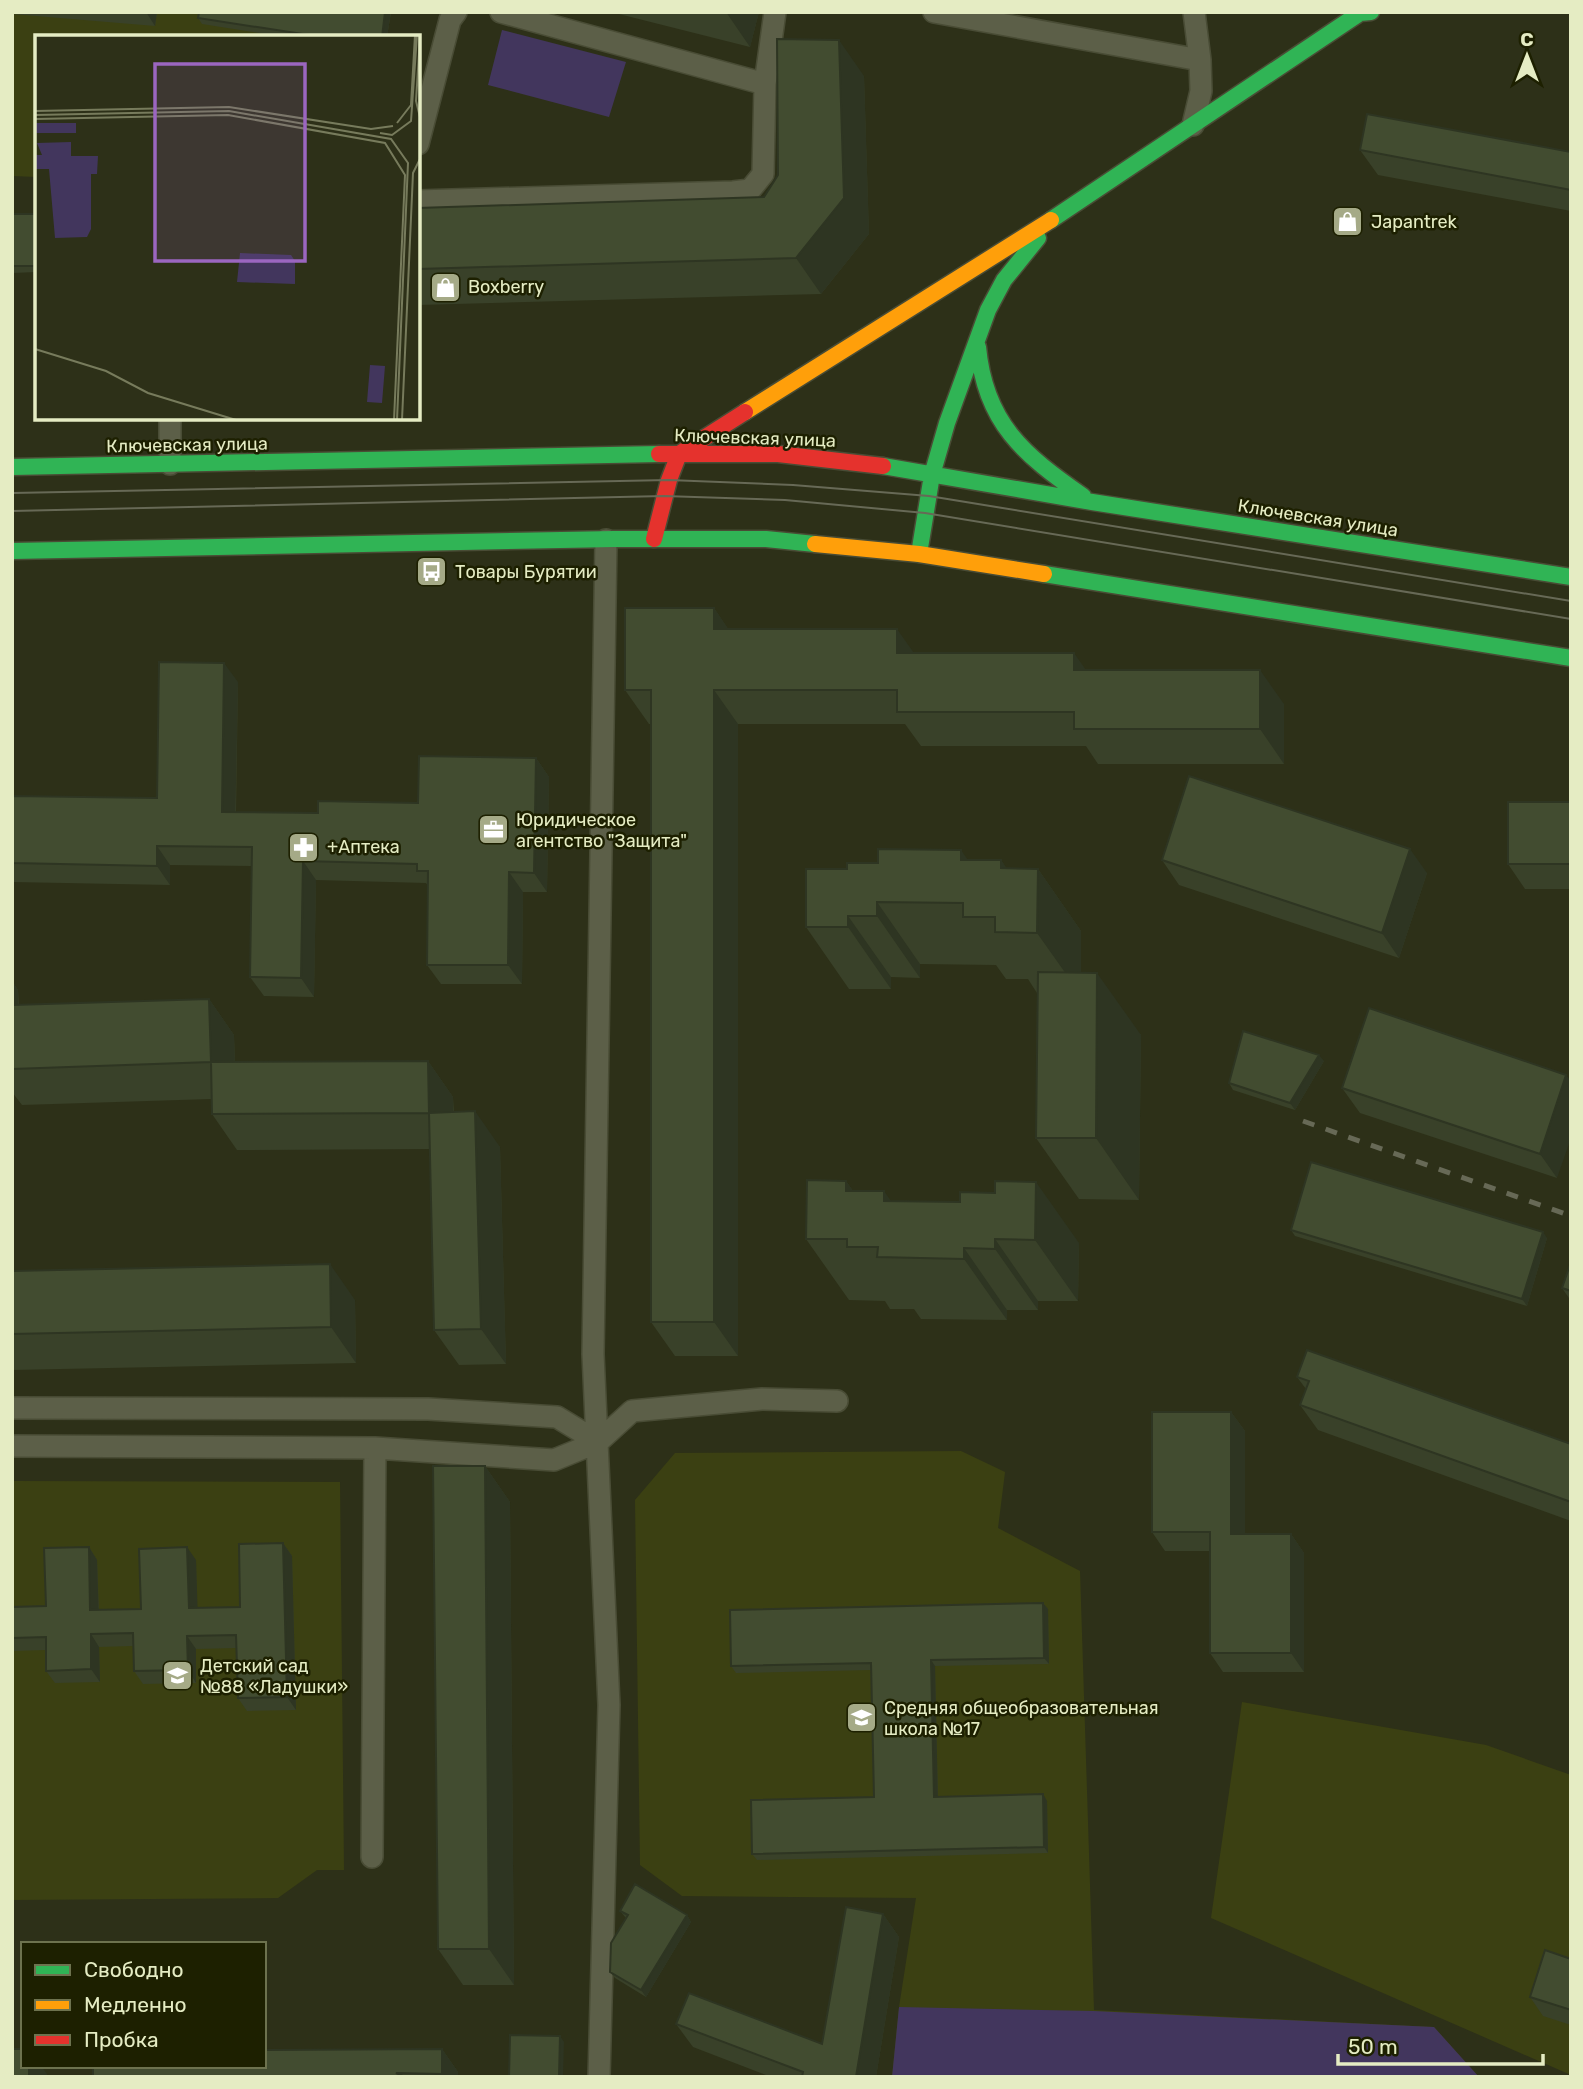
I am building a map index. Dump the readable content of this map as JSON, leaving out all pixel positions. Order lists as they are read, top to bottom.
{
  "streets": {
    "main road": ["Ключевская улица"]
  },
  "places": {
    "shop": ["Japantrek", "Boxberry"],
    "bus stop": ["Товары Бурятии"],
    "office": ["Юридическое агентство \"Защита\""],
    "pharmacy": ["+Аптека"],
    "school or university": ["Детский сад №88 «Ладушки»", "Средняя общеобразовательная школа №17"]
  },
  "legend": ["Свободно", "Медленно", "Пробка"],
  "scale_bar": "50 m",
  "north": "top"
}
